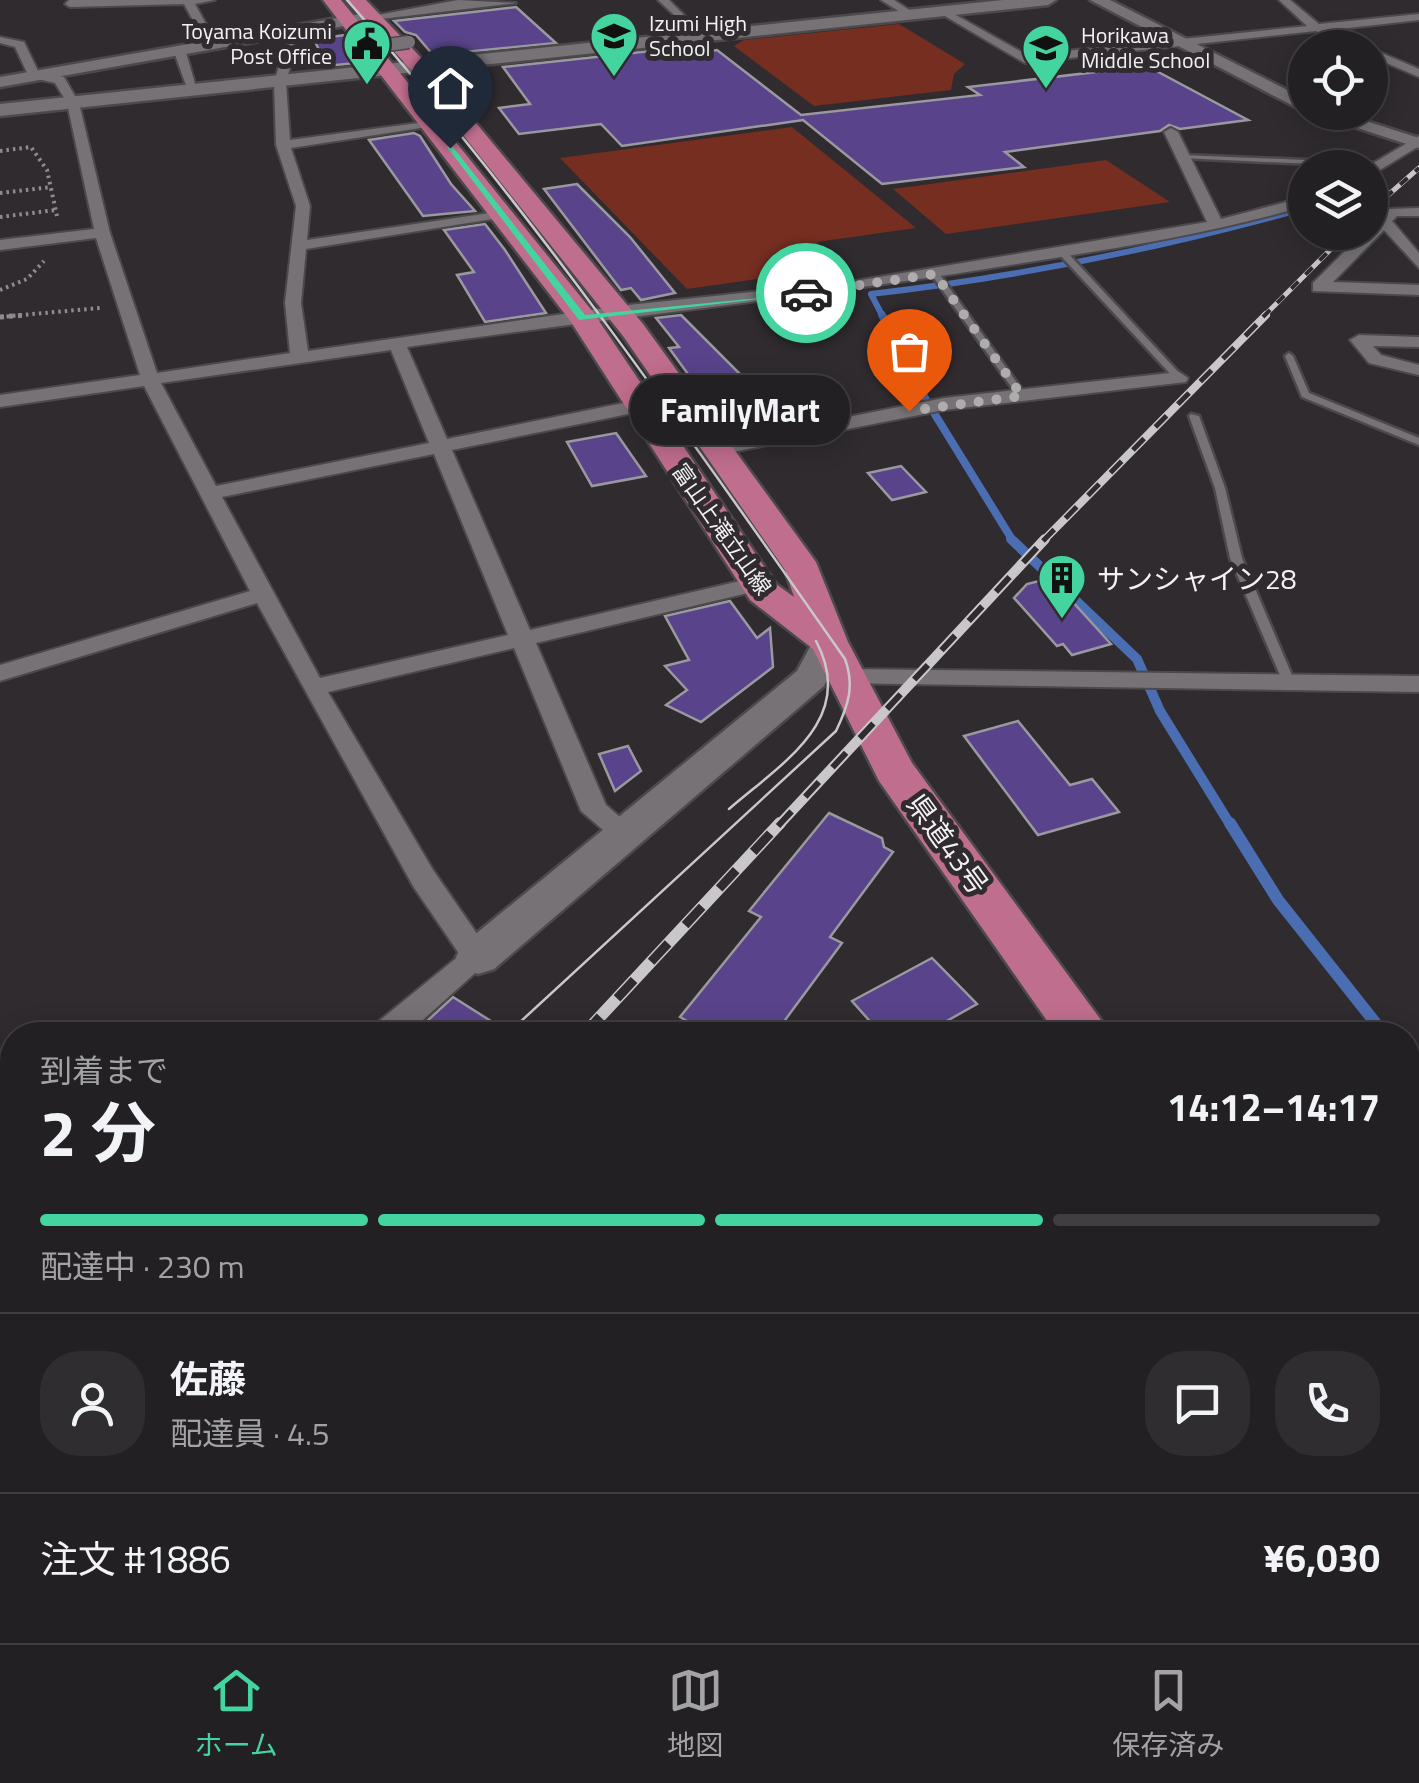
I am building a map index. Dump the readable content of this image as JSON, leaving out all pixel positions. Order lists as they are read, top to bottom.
{
  "streets": {
    "main road": ["富山上滝立山線", "県道43号"]
  },
  "crossings": [
    ["富山上滝立山線", "県道43号"]
  ],
  "places": {
    "school or university": ["Izumi High School", "Horikawa Middle School"],
    "public building": ["Toyama Koizumi Post Office"],
    "other": ["FamilyMart"],
    "building": ["サンシャイン28"]
  },
  "page": {
    "bubble": "FamilyMart",
    "heading": ["2 分", "到着まで", "14:12–14:17"],
    "panel": [
      "佐藤",
      "配達員 · 4.5",
      "注文 #1886",
      "¥6,030"
    ],
    "bar": "配達中 · 230 m",
    "tabs": ["ホーム", "地図", "保存済み"]
  }
}
